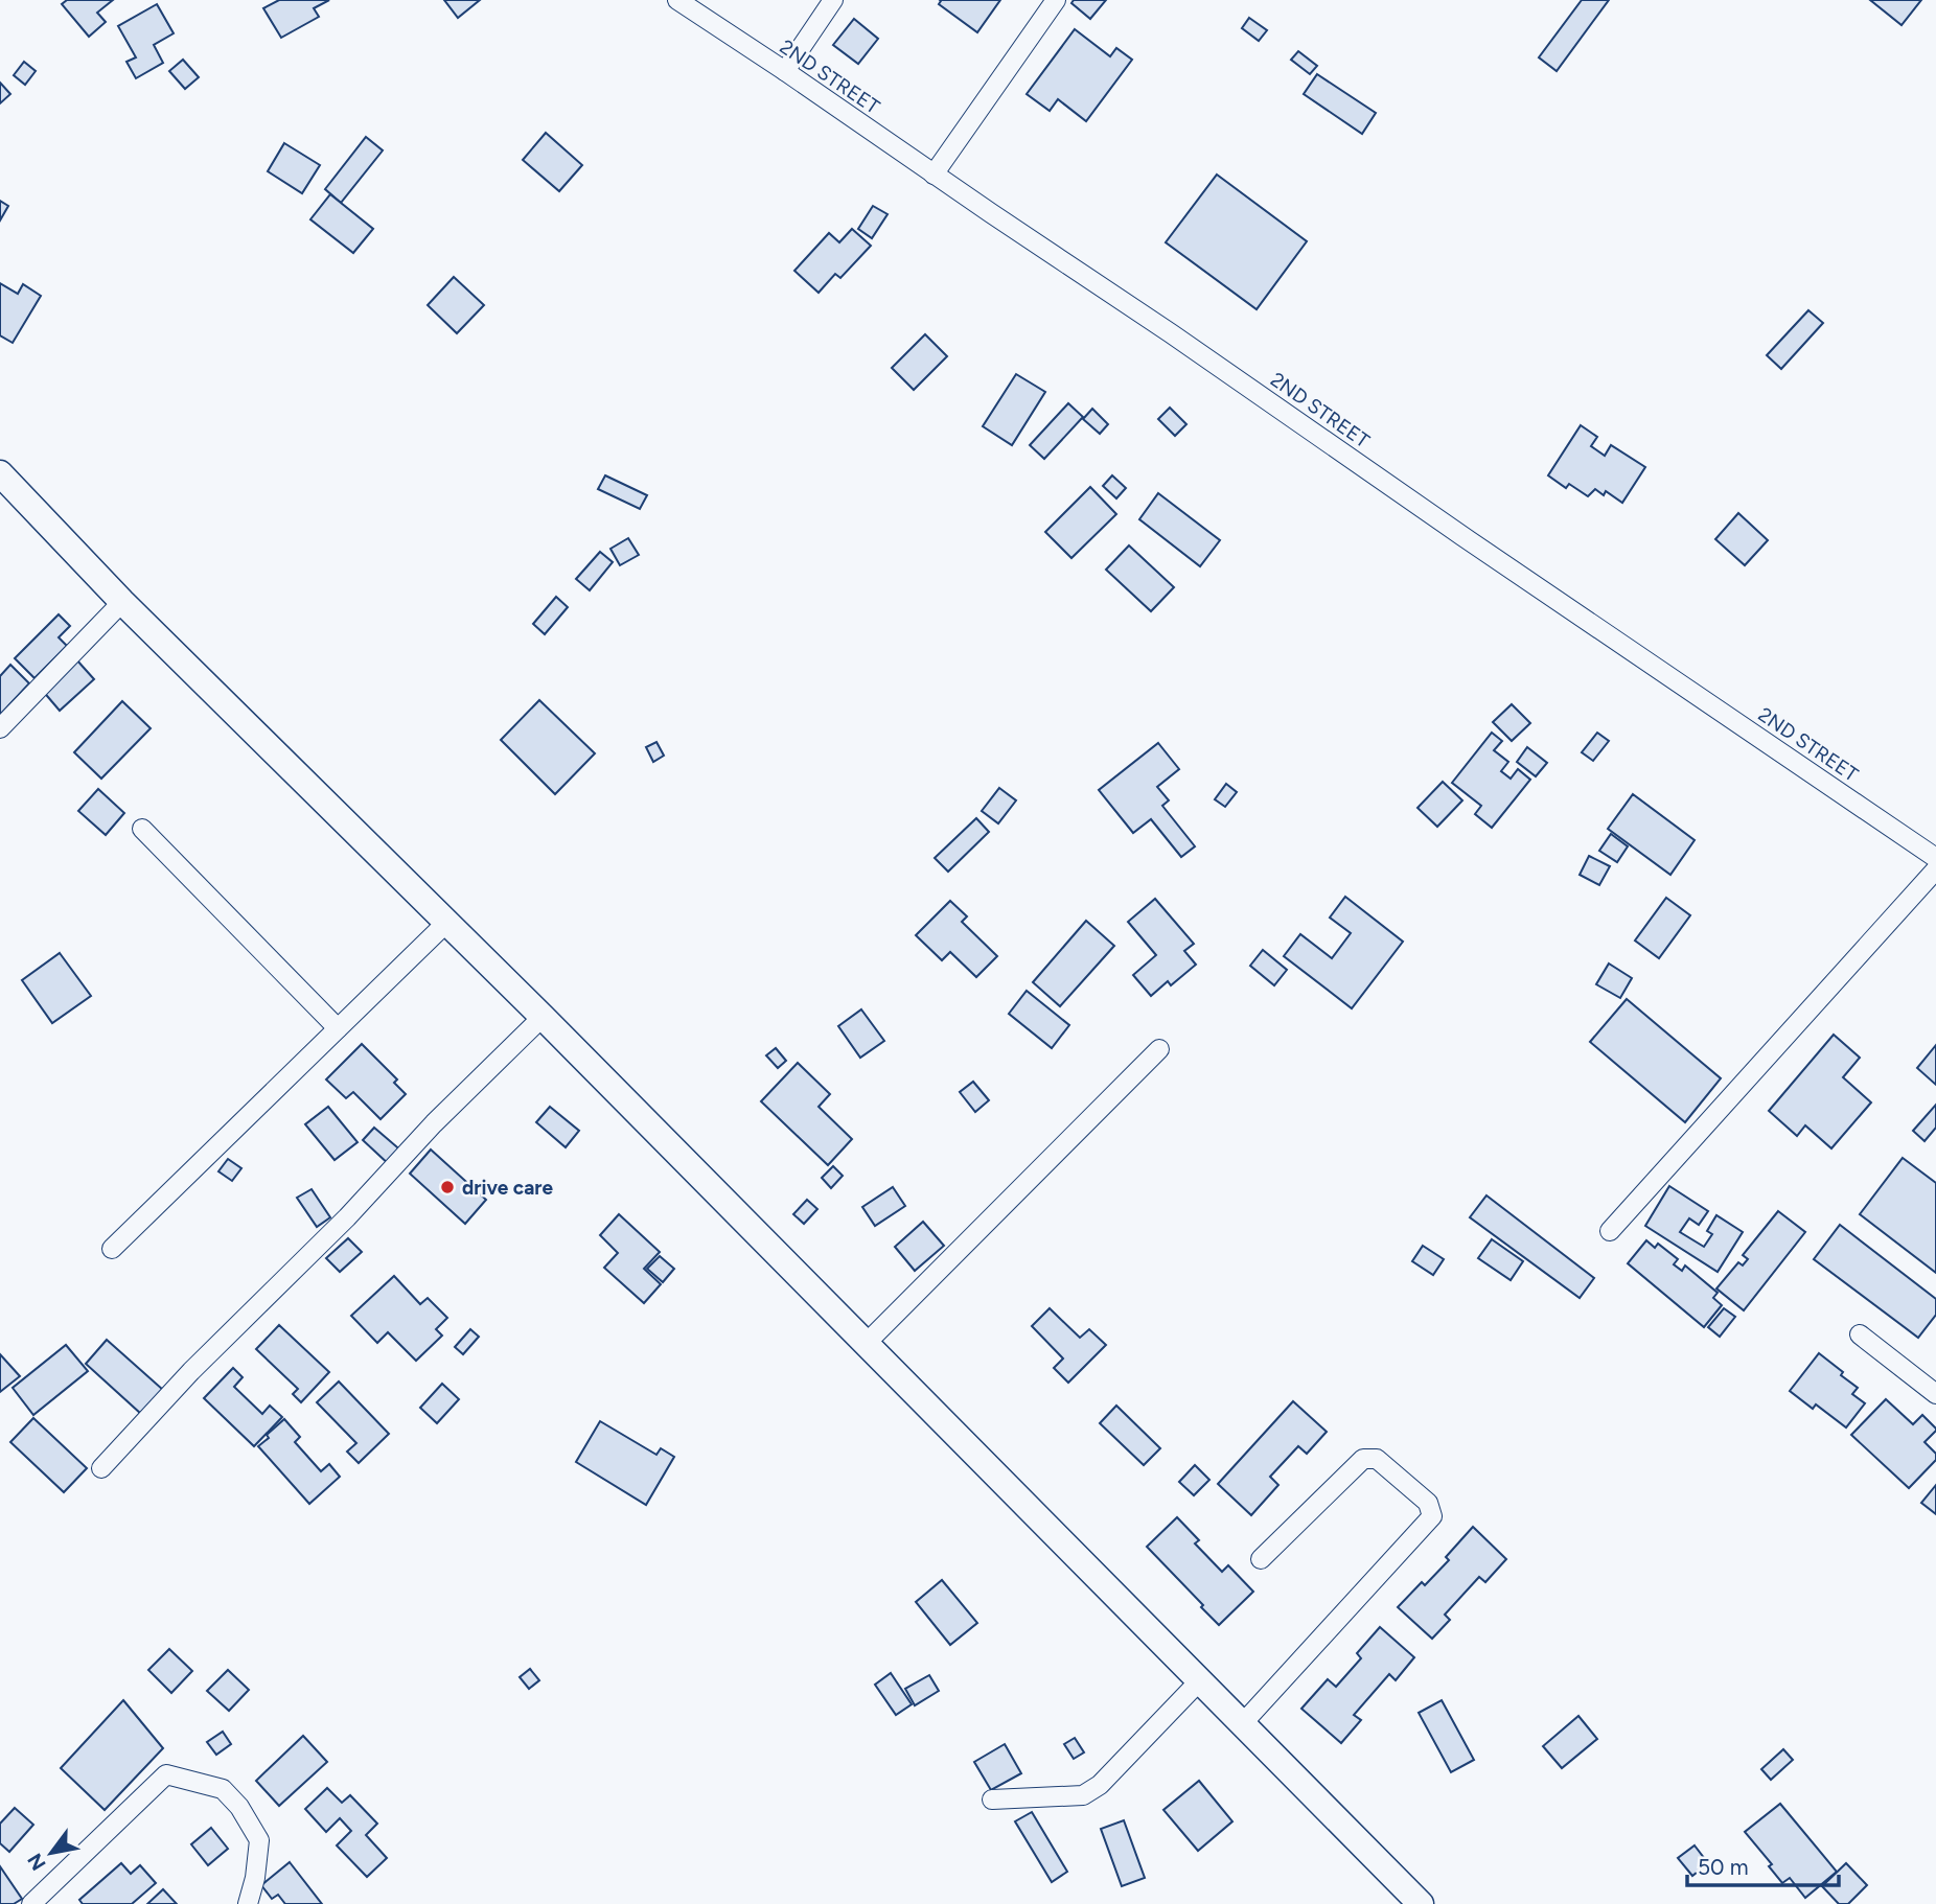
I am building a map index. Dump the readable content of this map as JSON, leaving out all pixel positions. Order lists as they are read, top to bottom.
{
  "streets": {
    "street": ["2ND STREET"]
  },
  "places": ["drive care"],
  "scale_bar": "50 m",
  "north": "bottom left"
}
